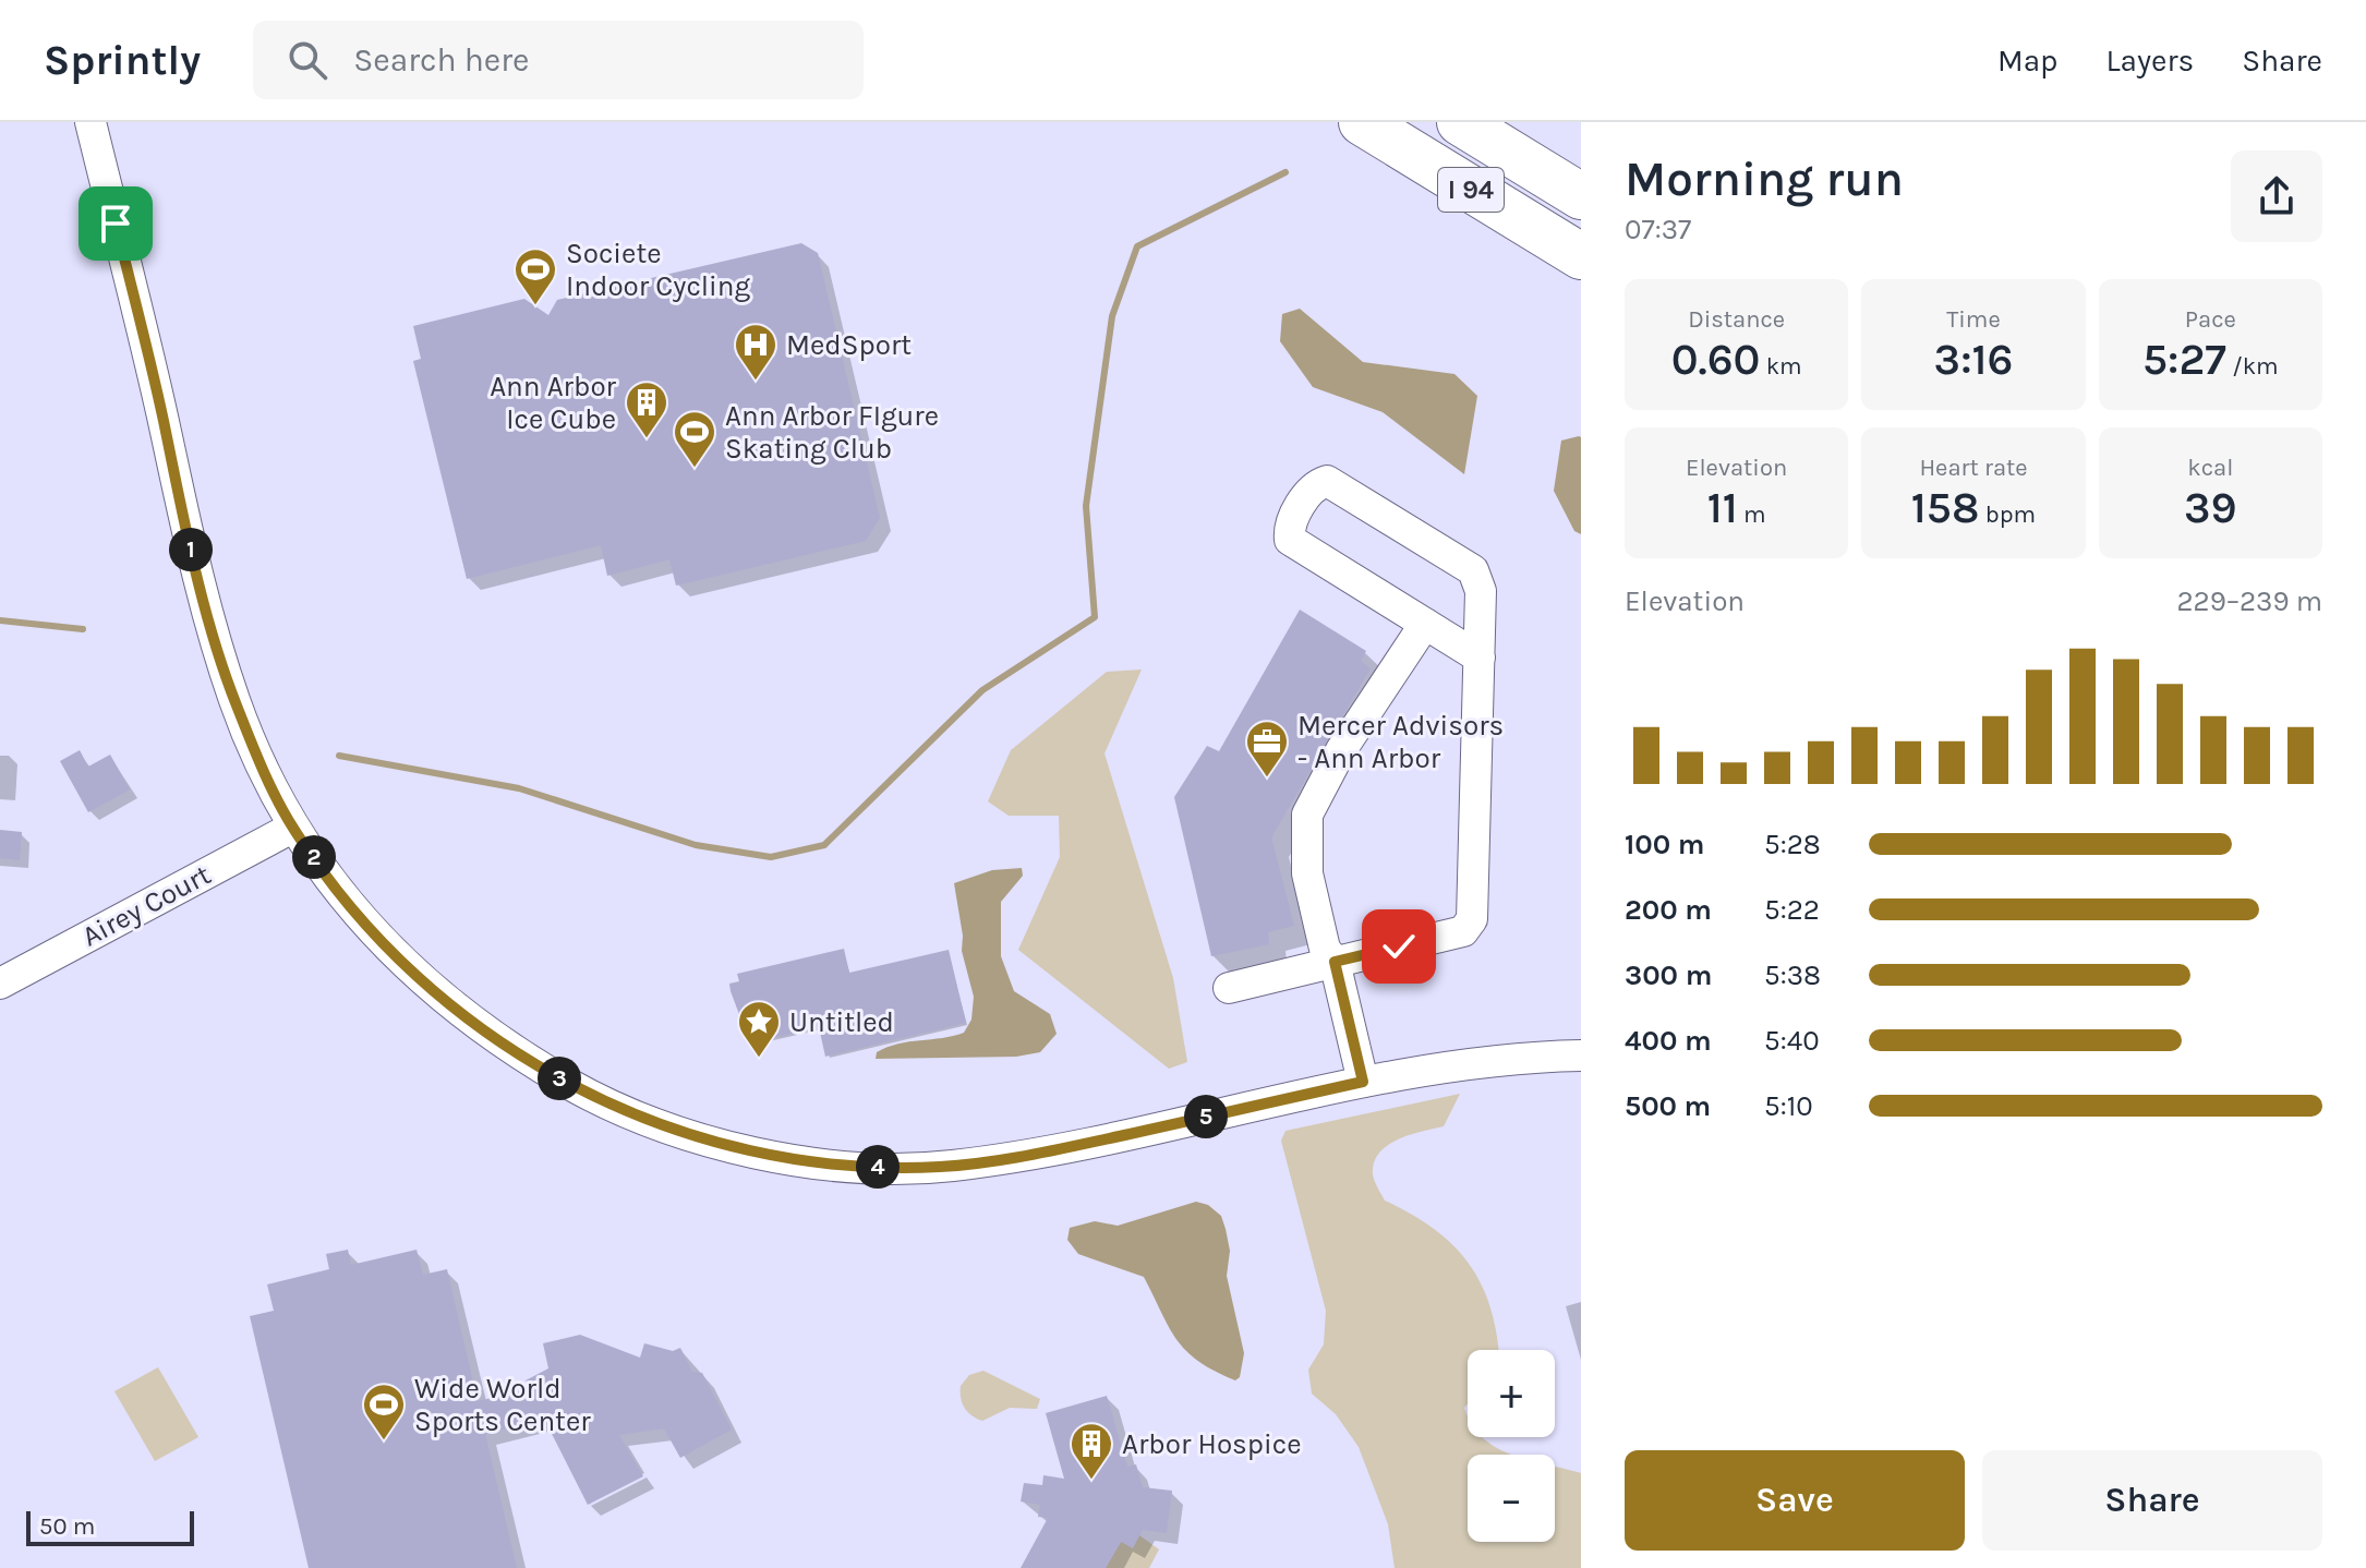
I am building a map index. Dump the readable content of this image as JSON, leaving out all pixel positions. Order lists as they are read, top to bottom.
{
  "streets": {
    "highway": ["I 94"],
    "street": ["Airey Court"]
  },
  "places": {
    "sports": ["Societe Indoor Cycling", "Ann Arbor FIgure Skating Club", "Wide World Sports Center"],
    "hospital": ["MedSport"],
    "building": ["Ann Arbor Ice Cube", "Arbor Hospice"],
    "office": ["Mercer Advisors - Ann Arbor"],
    "place": ["Untitled"]
  },
  "scale_bar": "50 m",
  "page": {
    "header": "Sprintly",
    "search": "Search here",
    "nav": ["Map", "Layers", "Share"],
    "heading": ["Morning run", "07:37"],
    "stats": [
      ["Distance", "0.60 km"],
      ["Time", "3:16"],
      ["Pace", "5:27 /km"],
      ["Elevation", "11 m"],
      ["Heart rate", "158 bpm"],
      ["kcal", "39"]
    ],
    "pins": [
      "1",
      "2",
      "3",
      "5",
      "4"
    ],
    "chart": ["Elevation", "229–239 m"],
    "list": [
      {
        "name": "100 m",
        "note": "5:28"
      },
      {
        "name": "200 m",
        "note": "5:22"
      },
      {
        "name": "300 m",
        "note": "5:38"
      },
      {
        "name": "400 m",
        "note": "5:40"
      },
      {
        "name": "500 m",
        "note": "5:10"
      }
    ],
    "map_buttons": ["+", "−"],
    "buttons": ["Save", "Share"],
    "scale": "50 m"
  }
}
